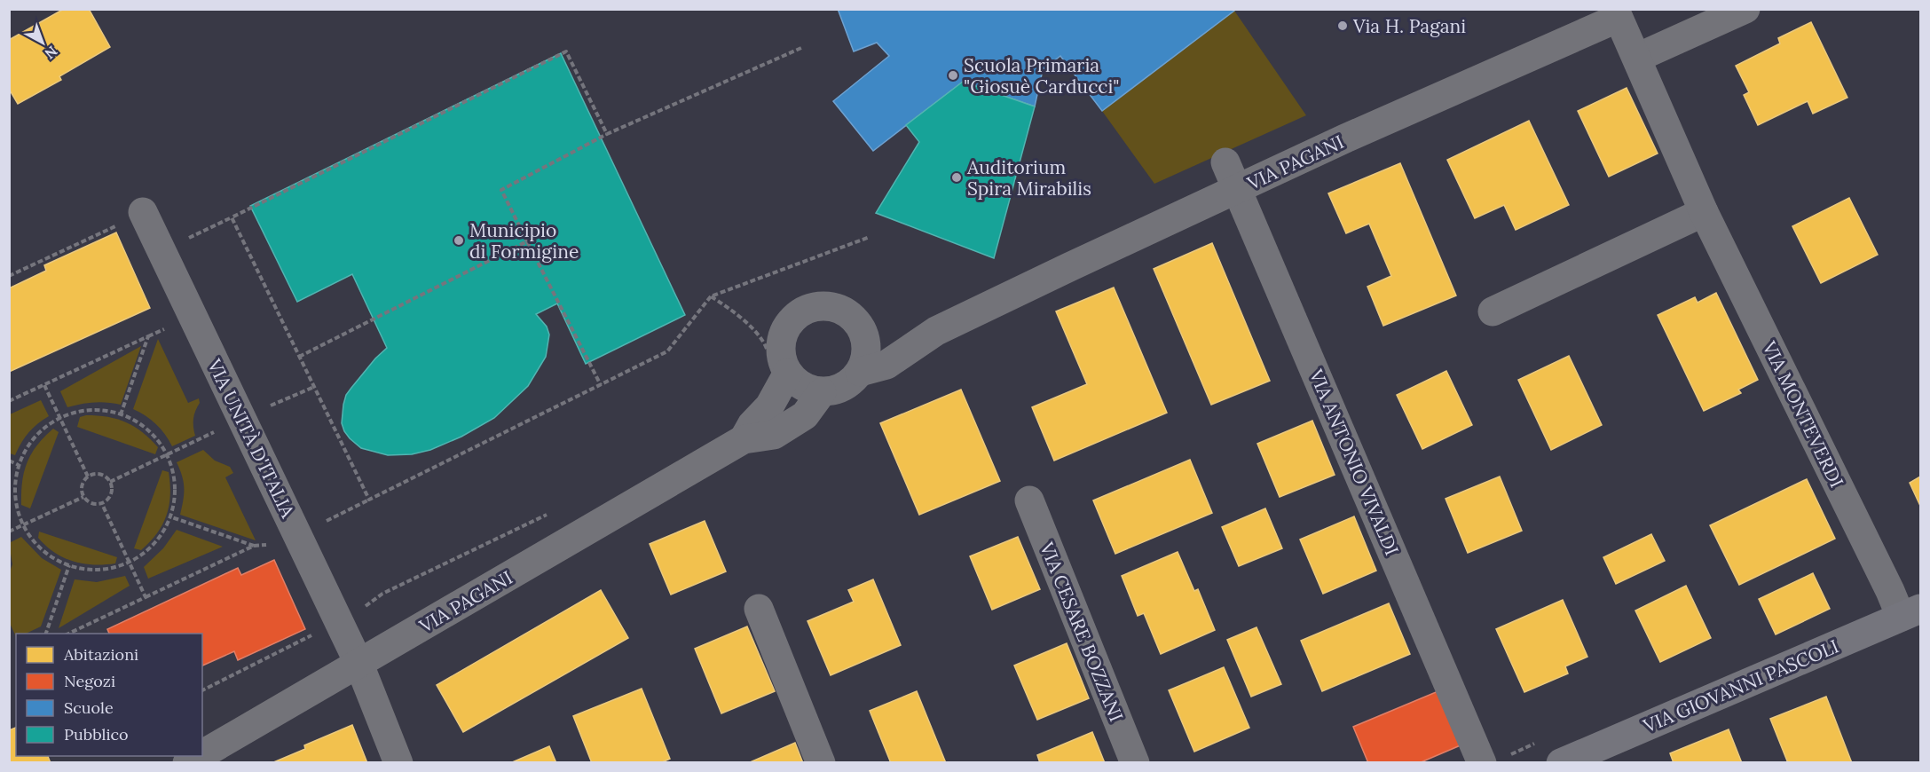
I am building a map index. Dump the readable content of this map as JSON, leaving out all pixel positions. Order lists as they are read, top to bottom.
{
  "streets": {
    "street": [
      "VIA PAGANI",
      "VIA MONTEVERDI",
      "VIA UNITÀ D'ITALIA",
      "VIA ANTONIO VIVALDI",
      "VIA CESARE BOZZANI",
      "VIA GIOVANNI PASCOLI"
    ]
  },
  "crossings": [
    ["VIA PAGANI", "VIA MONTEVERDI"],
    ["VIA PAGANI", "VIA UNITÀ D'ITALIA"],
    ["VIA PAGANI", "VIA ANTONIO VIVALDI"],
    ["VIA MONTEVERDI", "VIA GIOVANNI PASCOLI"]
  ],
  "places": [
    "Via H. Pagani",
    "Scuola Primaria \"Giosuè Carducci\"",
    "Auditorium Spira Mirabilis",
    "Municipio di Formigine"
  ],
  "legend": [
    "Abitazioni",
    "Negozi",
    "Scuole",
    "Pubblico"
  ],
  "north": "bottom right"
}
